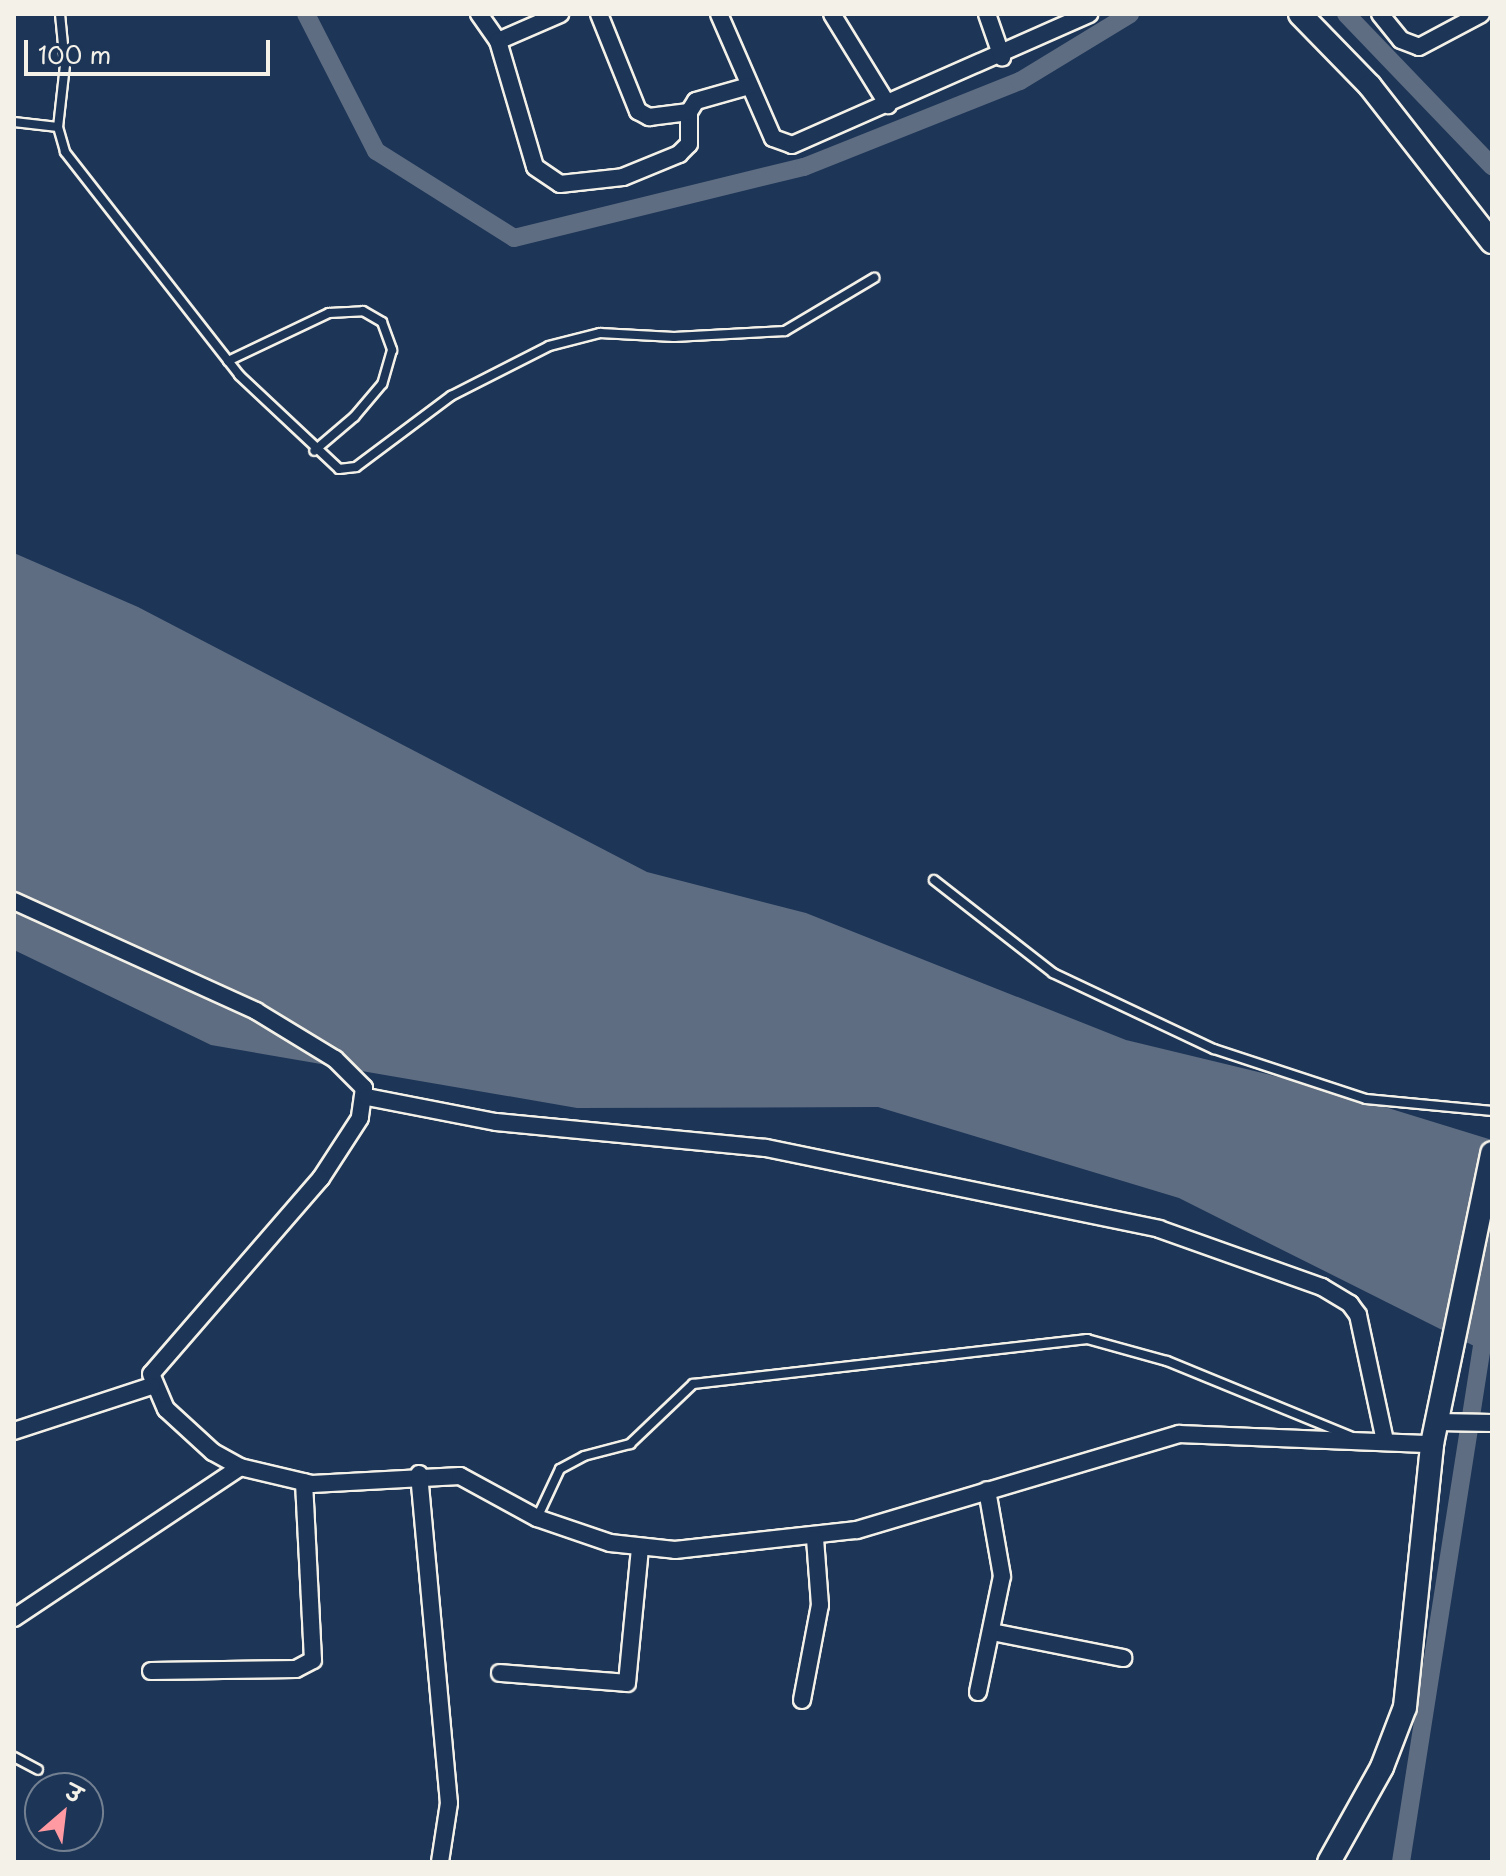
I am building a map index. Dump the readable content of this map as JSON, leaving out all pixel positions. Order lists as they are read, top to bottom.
{
  "scale_bar": "100 m",
  "north": "top right"
}
